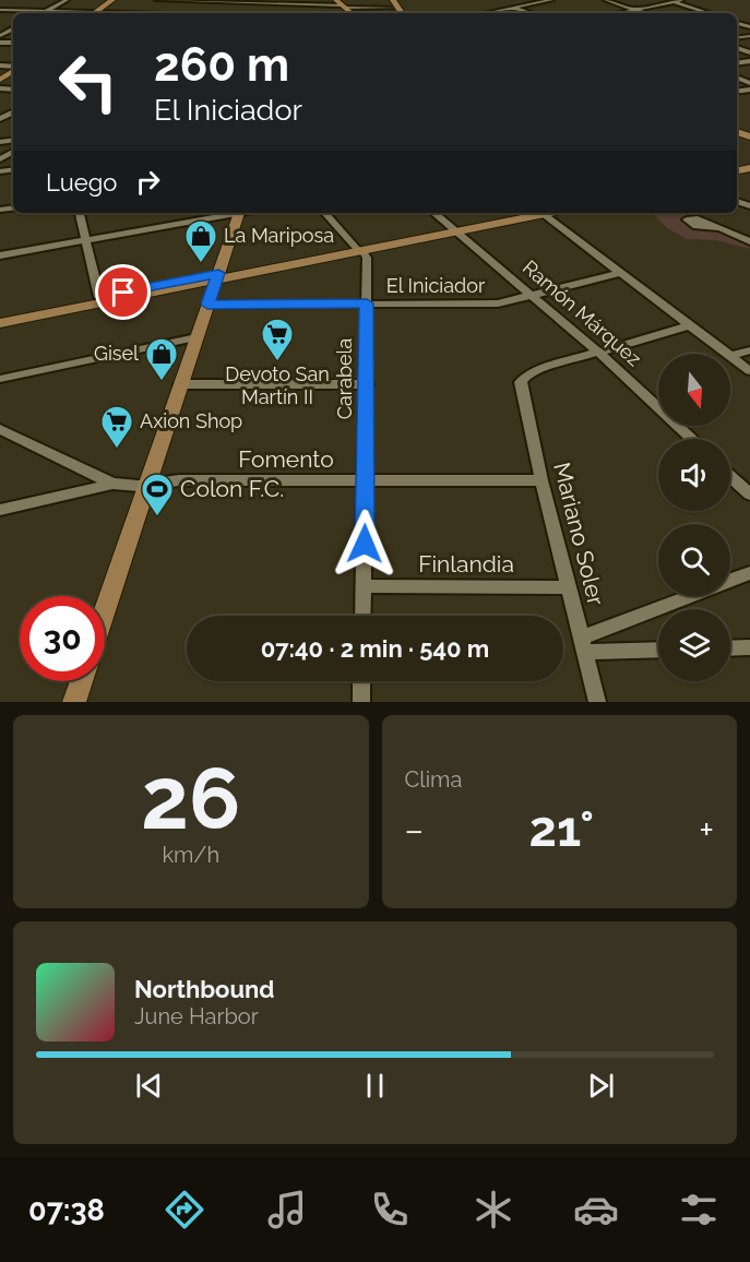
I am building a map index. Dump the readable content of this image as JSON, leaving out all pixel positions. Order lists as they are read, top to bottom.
{
  "streets": {
    "street": [
      "El Iniciador",
      "Ramón Márquez",
      "Carabela",
      "Fomento",
      "Mariano Soler",
      "Finlandia"
    ]
  },
  "crossings": [
    ["El Iniciador", "Ramón Márquez"],
    ["El Iniciador", "Carabela"],
    ["Ramón Márquez", "Mariano Soler"],
    ["Carabela", "Fomento"],
    ["Carabela", "Finlandia"],
    ["Fomento", "Mariano Soler"],
    ["Mariano Soler", "Finlandia"]
  ],
  "places": {
    "shop": ["La Mariposa", "Gisel"],
    "supermarket": ["Devoto San Martín II", "Axion Shop"],
    "sports": ["Colon F.C."]
  },
  "north": "bottom",
  "page": {
    "turn": ["260 m", "El Iniciador"],
    "then": "Luego",
    "limit": "30",
    "trip": "07:40 · 2 min · 540 m",
    "tile": [
      ["26", "km/h"],
      "Clima"
    ],
    "heat": ["−", "21°", "+"],
    "song": ["Northbound", "June Harbor"],
    "tabs": "07:38"
  }
}
